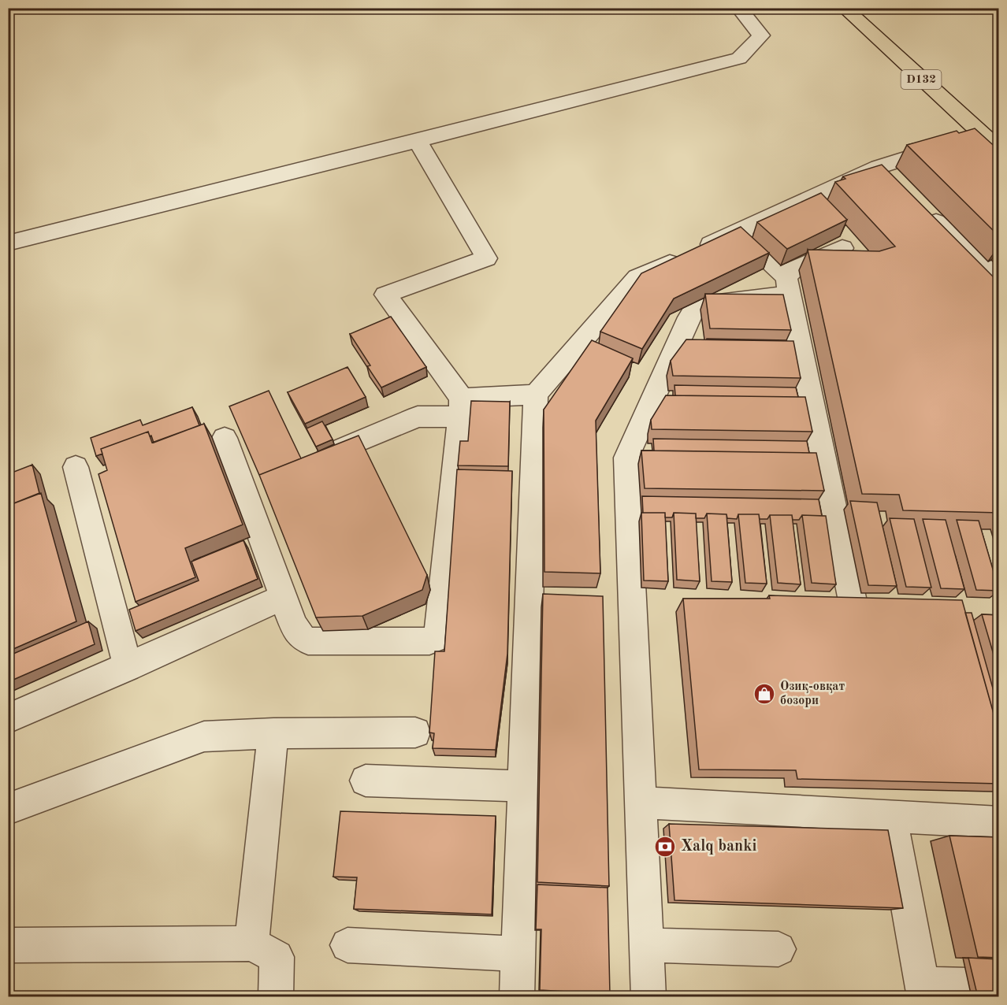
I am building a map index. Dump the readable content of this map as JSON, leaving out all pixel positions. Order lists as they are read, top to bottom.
{
  "streets": {
    "highway": ["D132"]
  },
  "places": {
    "shop": ["Озиқ-овқат бозори"],
    "bank": ["Xalq banki"]
  }
}
